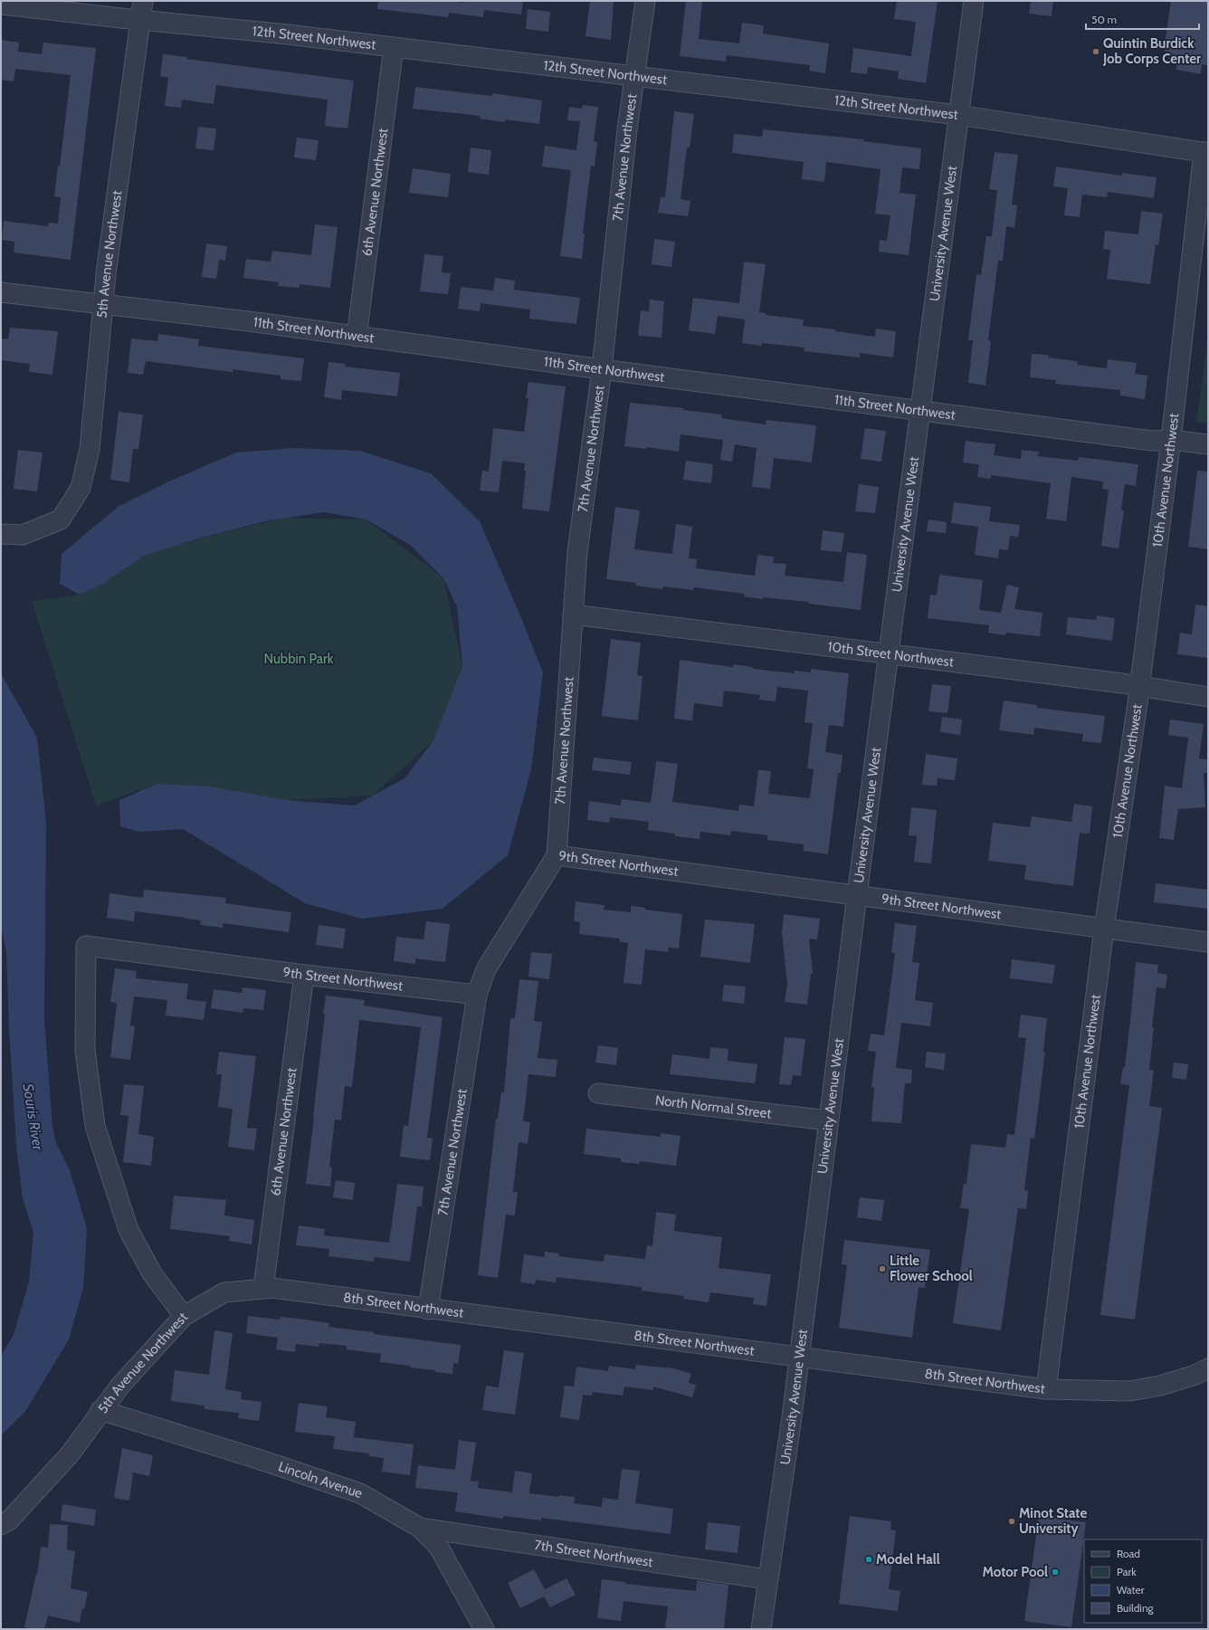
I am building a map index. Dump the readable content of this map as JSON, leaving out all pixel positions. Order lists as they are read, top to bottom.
{
  "streets": {
    "street": [
      "12th Street Northwest",
      "7th Avenue Northwest",
      "6th Avenue Northwest",
      "University Avenue West",
      "5th Avenue Northwest",
      "11th Street Northwest",
      "10th Avenue Northwest",
      "10th Street Northwest",
      "9th Street Northwest",
      "North Normal Street",
      "8th Street Northwest",
      "Lincoln Avenue",
      "7th Street Northwest"
    ]
  },
  "crossings": [
    ["12th Street Northwest", "7th Avenue Northwest"],
    ["12th Street Northwest", "6th Avenue Northwest"],
    ["12th Street Northwest", "University Avenue West"],
    ["12th Street Northwest", "5th Avenue Northwest"],
    ["12th Street Northwest", "10th Avenue Northwest"],
    ["7th Avenue Northwest", "11th Street Northwest"],
    ["7th Avenue Northwest", "10th Street Northwest"],
    ["7th Avenue Northwest", "9th Street Northwest"],
    ["7th Avenue Northwest", "8th Street Northwest"],
    ["6th Avenue Northwest", "11th Street Northwest"],
    ["6th Avenue Northwest", "9th Street Northwest"],
    ["6th Avenue Northwest", "8th Street Northwest"],
    ["University Avenue West", "11th Street Northwest"],
    ["University Avenue West", "10th Street Northwest"],
    ["University Avenue West", "9th Street Northwest"],
    ["University Avenue West", "North Normal Street"],
    ["University Avenue West", "8th Street Northwest"],
    ["University Avenue West", "7th Street Northwest"],
    ["5th Avenue Northwest", "11th Street Northwest"],
    ["5th Avenue Northwest", "9th Street Northwest"],
    ["5th Avenue Northwest", "8th Street Northwest"],
    ["5th Avenue Northwest", "Lincoln Avenue"],
    ["11th Street Northwest", "10th Avenue Northwest"],
    ["10th Avenue Northwest", "10th Street Northwest"],
    ["10th Avenue Northwest", "9th Street Northwest"],
    ["10th Avenue Northwest", "8th Street Northwest"],
    ["Lincoln Avenue", "7th Street Northwest"]
  ],
  "water": ["Souris River"],
  "parks": ["Nubbin Park"],
  "places": [
    "Quintin Burdick Job Corps Center",
    "Little Flower School",
    "Minot State University",
    "Model Hall",
    "Motor Pool"
  ],
  "legend": [
    "Road",
    "Park",
    "Water",
    "Building"
  ],
  "scale_bar": "50 m"
}
